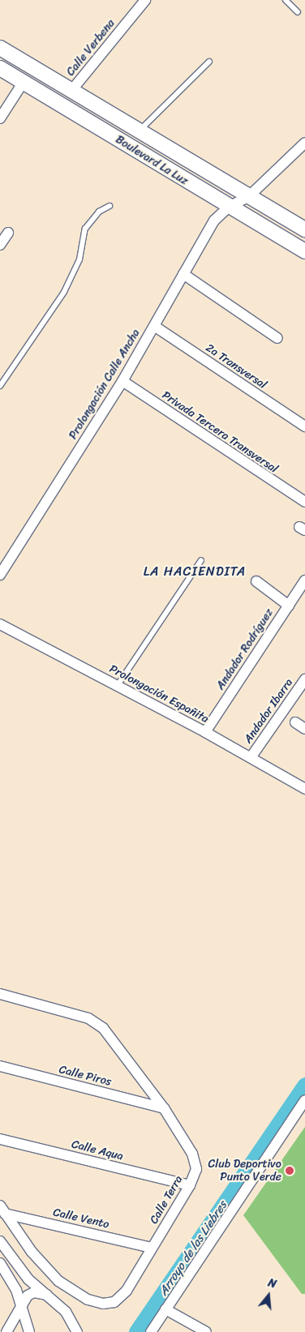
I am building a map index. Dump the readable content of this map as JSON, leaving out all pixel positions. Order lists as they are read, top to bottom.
{
  "streets": {
    "main road": ["Boulevard La Luz"],
    "street": [
      "Calle Verbena",
      "2a Transversal",
      "Prolongación Calle Ancha",
      "Privada Tercera Transversal",
      "Andador Rodríguez",
      "Prolongación Españita",
      "Andador Ibarra",
      "Calle Piros",
      "Calle Aqua",
      "Calle Terra",
      "Calle Vento"
    ]
  },
  "crossings": [
    ["Calle Verbena", "Boulevard La Luz"],
    ["Boulevard La Luz", "Prolongación Calle Ancha"],
    ["2a Transversal", "Prolongación Calle Ancha"],
    ["Prolongación Calle Ancha", "Privada Tercera Transversal"],
    ["Andador Rodríguez", "Prolongación Españita"],
    ["Prolongación Españita", "Andador Ibarra"],
    ["Calle Piros", "Calle Terra"],
    ["Calle Aqua", "Calle Terra"],
    ["Calle Terra", "Calle Vento"]
  ],
  "districts": ["LA HACIENDITA"],
  "water": ["Arroyo de las Liebres"],
  "places": ["Club Deportivo Punto Verde"],
  "north": "top"
}
